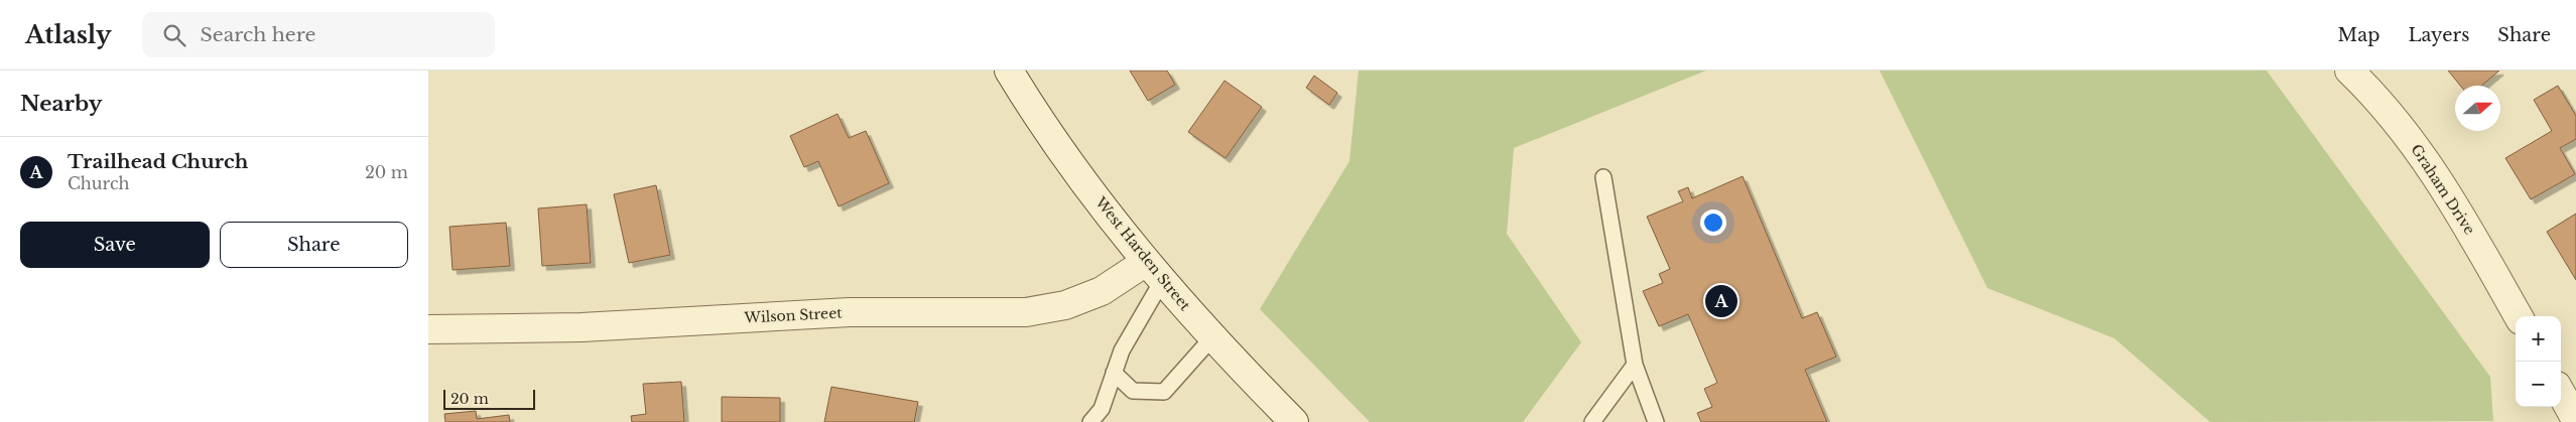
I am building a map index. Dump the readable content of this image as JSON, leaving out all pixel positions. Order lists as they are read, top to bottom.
{
  "streets": {
    "street": ["Graham Drive", "West Harden Street", "Wilson Street"]
  },
  "crossings": [
    ["West Harden Street", "Wilson Street"]
  ],
  "scale_bar": "20 m",
  "north": "right",
  "page": {
    "header": "Atlasly",
    "search": "Search here",
    "nav": ["Map", "Layers", "Share"],
    "heading": "Nearby",
    "list": [
      {
        "mark": "A",
        "name": "Trailhead Church",
        "note": "Church",
        "value": "20 m"
      }
    ],
    "buttons": ["Save", "Share"],
    "pins": "A",
    "map_buttons": ["+", "−"],
    "scale": "20 m"
  }
}
